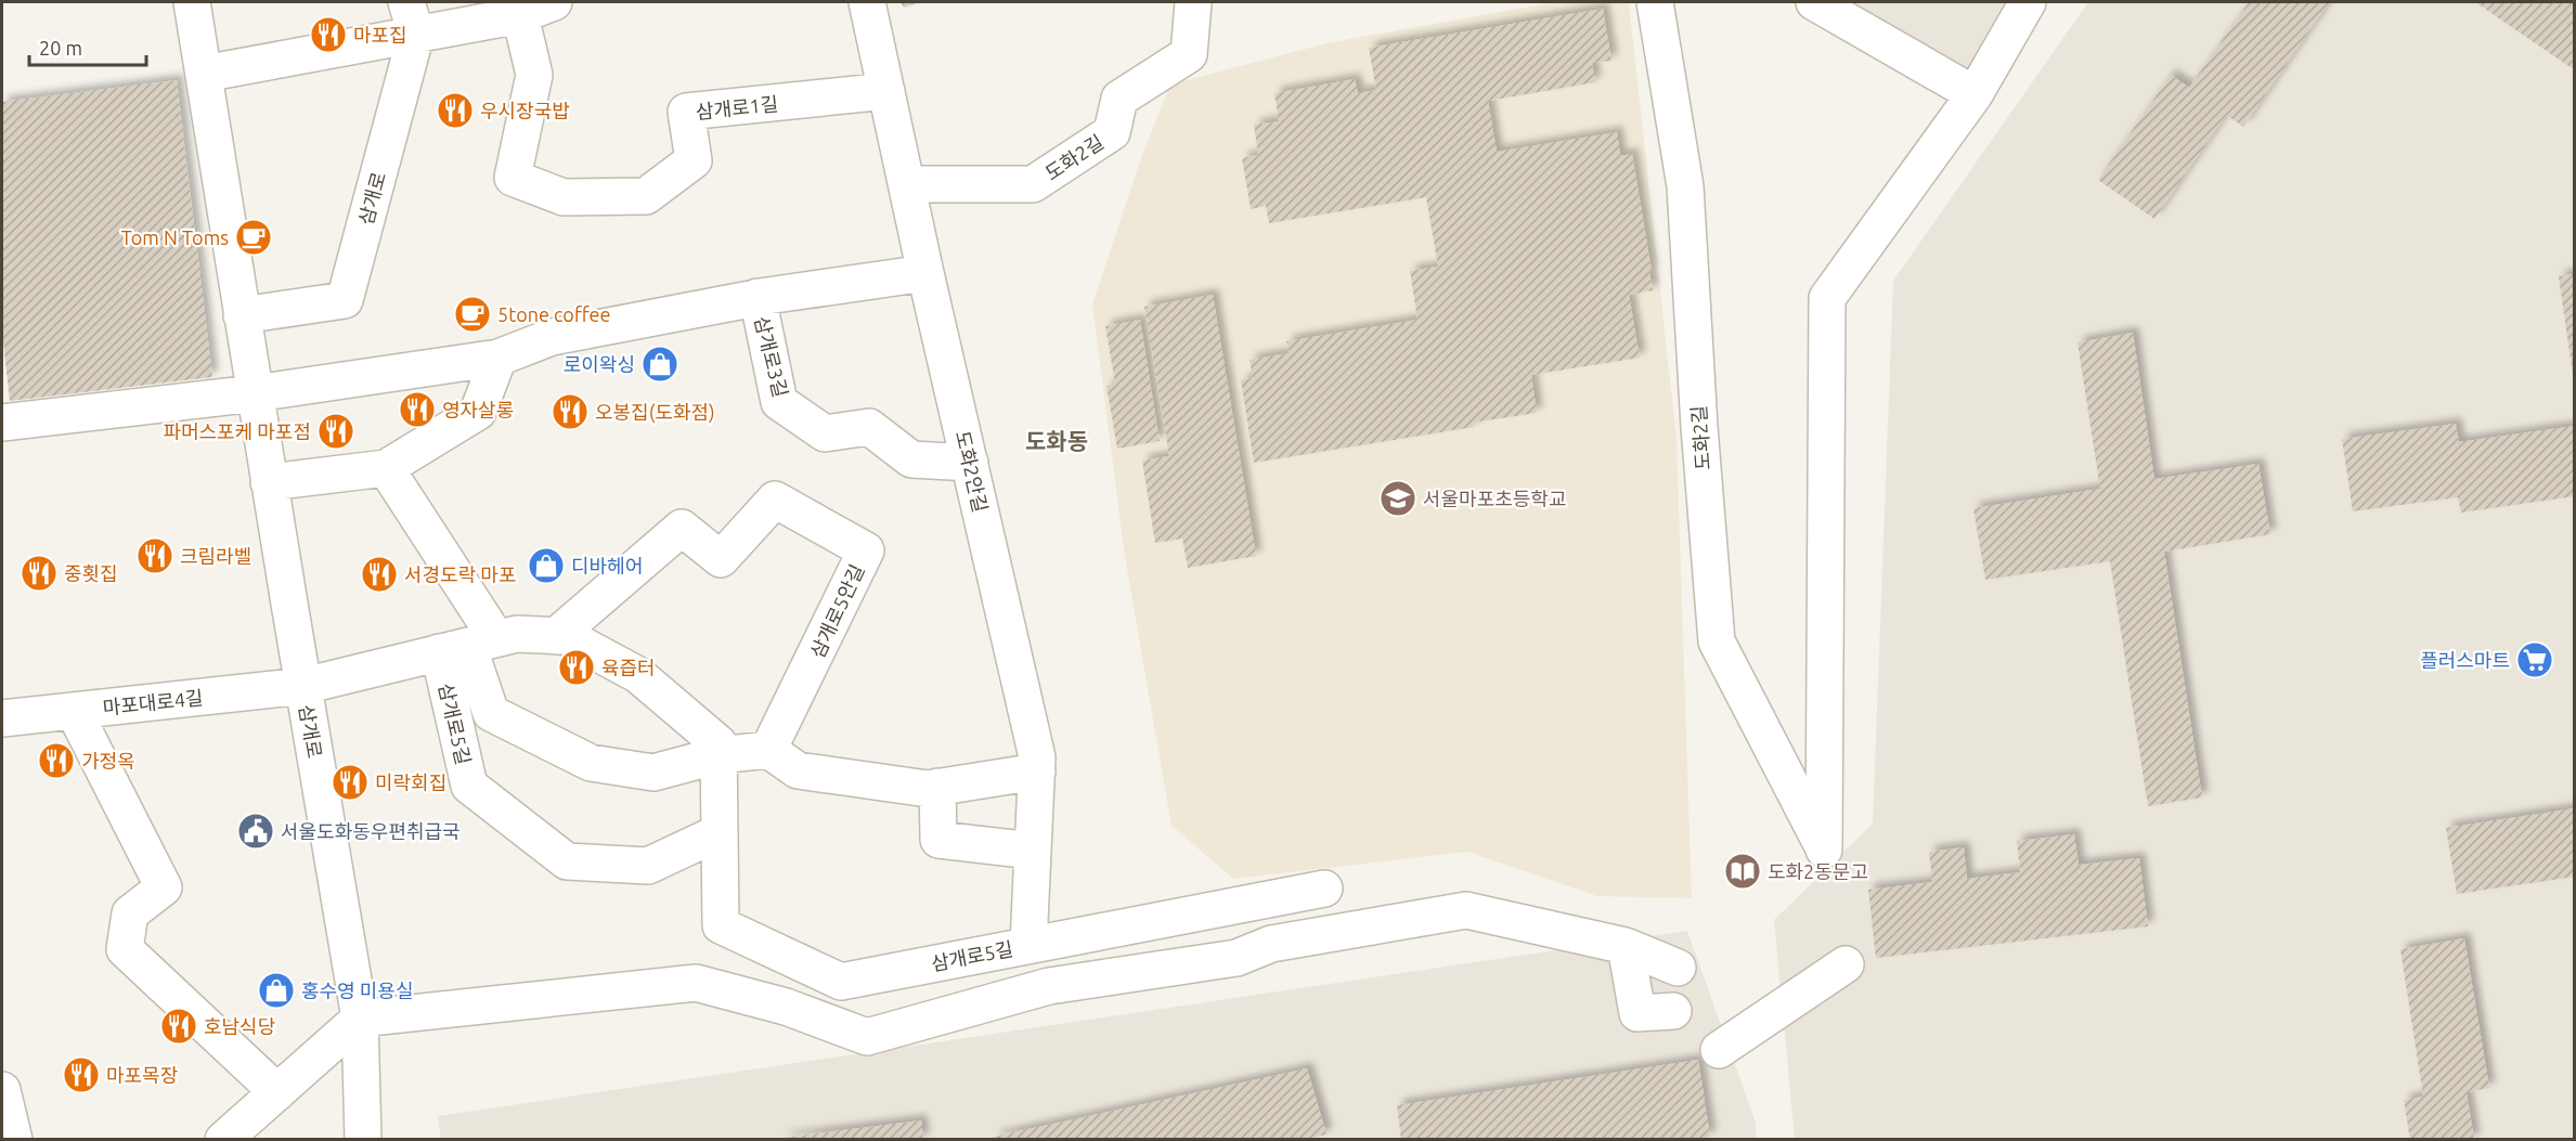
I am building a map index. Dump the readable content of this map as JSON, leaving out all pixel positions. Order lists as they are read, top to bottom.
{
  "streets": {
    "street": [
      "삼개로1길",
      "도화2길",
      "삼개로",
      "삼개로3길",
      "도화2안길",
      "삼개로5안길",
      "마포대로4길",
      "삼개로5길"
    ]
  },
  "crossings": [
    ["삼개로1길", "도화2안길"],
    ["도화2길", "도화2안길"],
    ["삼개로", "삼개로3길"],
    ["삼개로", "마포대로4길"],
    ["삼개로3길", "도화2안길"],
    ["도화2안길", "삼개로5길"]
  ],
  "districts": ["도화동"],
  "places": {
    "restaurant": [
      "마포집",
      "우시장국밥",
      "영자살롱",
      "오봉집(도화점)",
      "파머스포케 마포점",
      "크림라벨",
      "중횟집",
      "서경도락 마포",
      "육즙터",
      "가정옥",
      "미락회집",
      "호남식당",
      "마포목장"
    ],
    "cafe": ["Tom N Toms", "5tone coffee"],
    "shop": ["로이왁싱", "디바헤어", "홍수영 미용실"],
    "school or university": ["서울마포초등학교"],
    "supermarket": ["플러스마트"],
    "public building": ["서울도화동우편취급국"],
    "library": ["도화2동문고"]
  },
  "scale_bar": "20 m"
}
